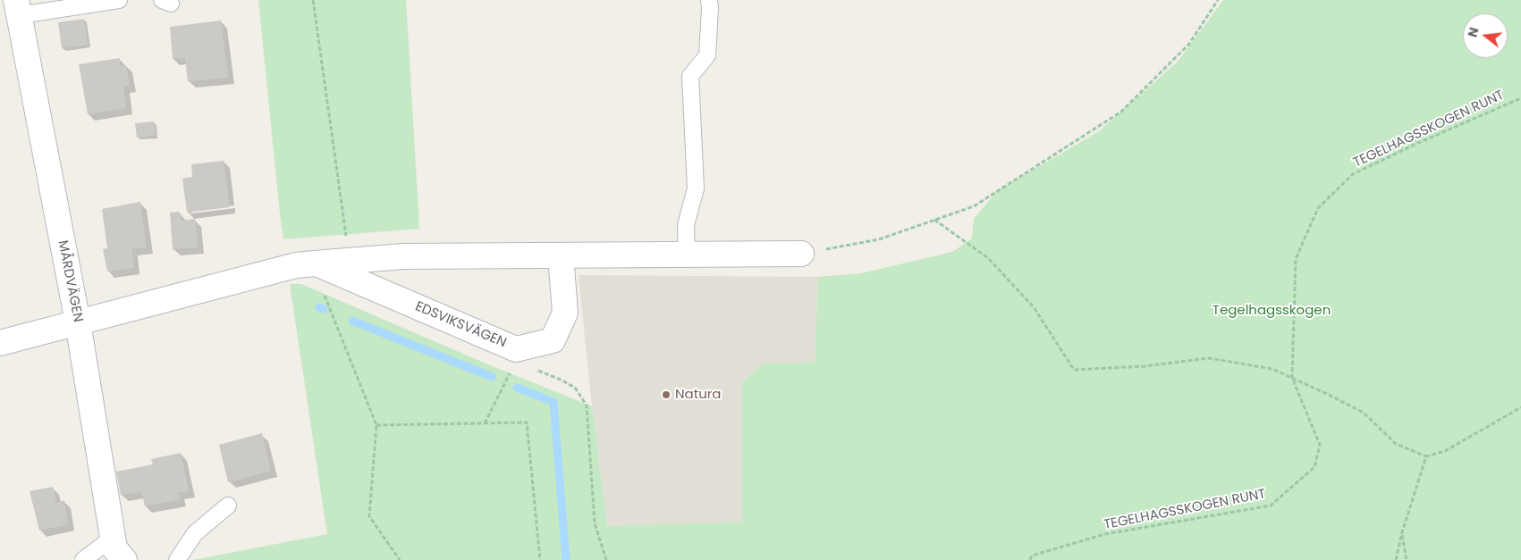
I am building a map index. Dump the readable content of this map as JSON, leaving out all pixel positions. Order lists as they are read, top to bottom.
{
  "streets": {
    "street": ["MÅRDVÄGEN", "EDSVIKSVÄGEN"],
    "path": ["TEGELHAGSSKOGEN RUNT"]
  },
  "parks": ["Tegelhagsskogen"],
  "places": ["Natura"],
  "north": "left"
}
